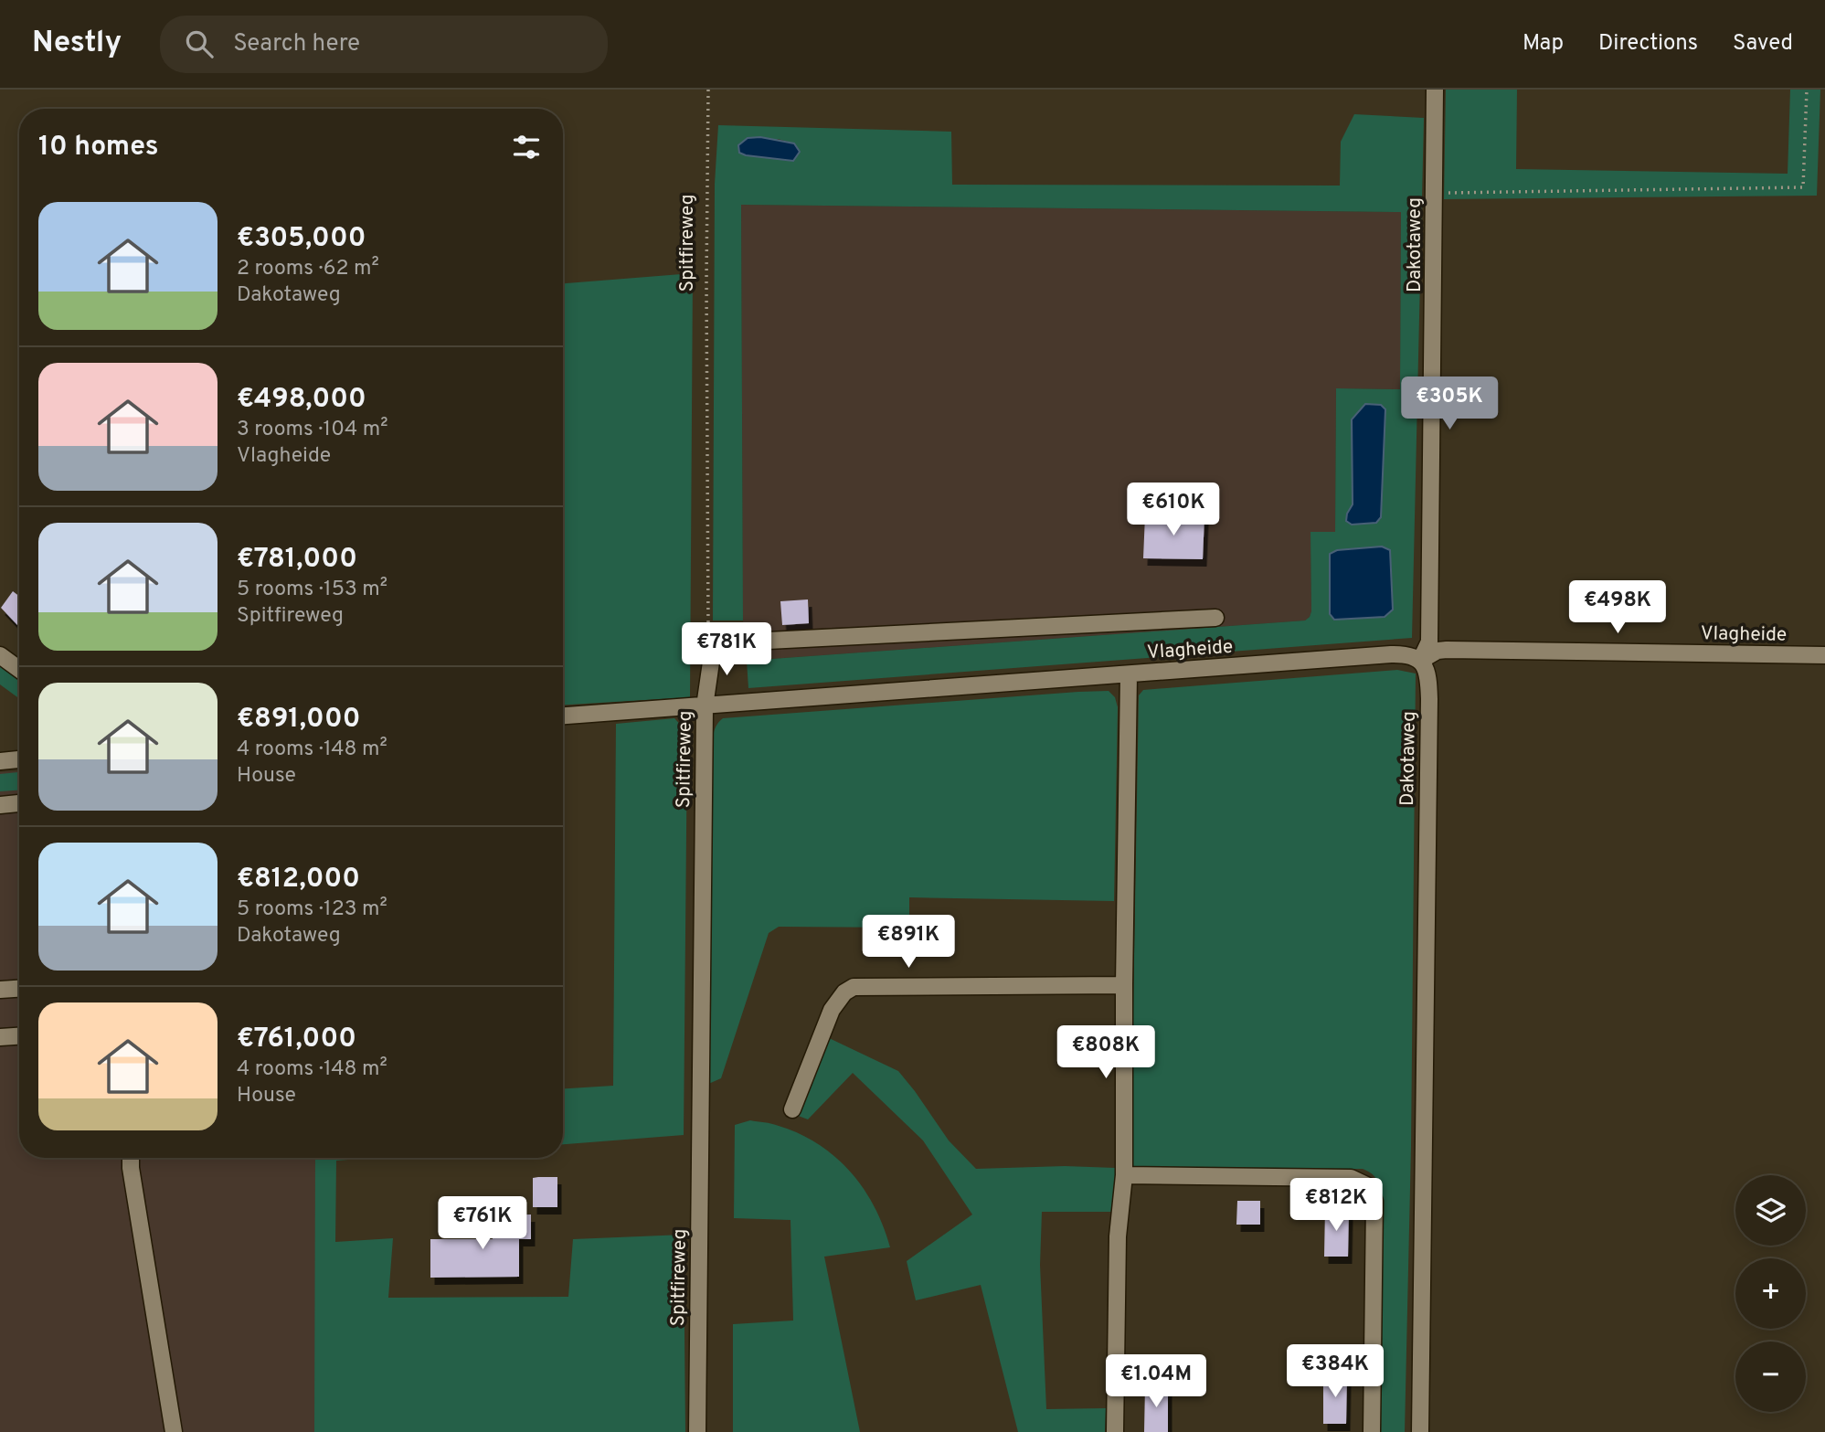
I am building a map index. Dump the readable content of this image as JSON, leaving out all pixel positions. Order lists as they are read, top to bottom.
{
  "streets": {
    "street": ["Spitfireweg", "Dakotaweg", "Vlagheide"]
  },
  "crossings": [
    ["Spitfireweg", "Vlagheide"],
    ["Dakotaweg", "Vlagheide"]
  ],
  "page": {
    "header": "Nestly",
    "search": "Search here",
    "nav": ["Map", "Directions", "Saved"],
    "heading": "10 homes",
    "list": [
      {
        "name": "€305,000",
        "note": "2 rooms · 62 m² · Dakotaweg"
      },
      {
        "name": "€498,000",
        "note": "3 rooms · 104 m² · Vlagheide"
      },
      {
        "name": "€781,000",
        "note": "5 rooms · 153 m² · Spitfireweg"
      },
      {
        "name": "€891,000",
        "note": "4 rooms · 148 m² · House"
      },
      {
        "name": "€812,000",
        "note": "5 rooms · 123 m² · Dakotaweg"
      },
      {
        "name": "€761,000",
        "note": "4 rooms · 148 m² · House"
      }
    ],
    "price": [
      "€305K",
      "€610K",
      "€498K",
      "€781K",
      "€891K",
      "€808K",
      "€812K",
      "€761K",
      "€384K",
      "€1.04M"
    ],
    "map_buttons": ["+", "−"]
  }
}
